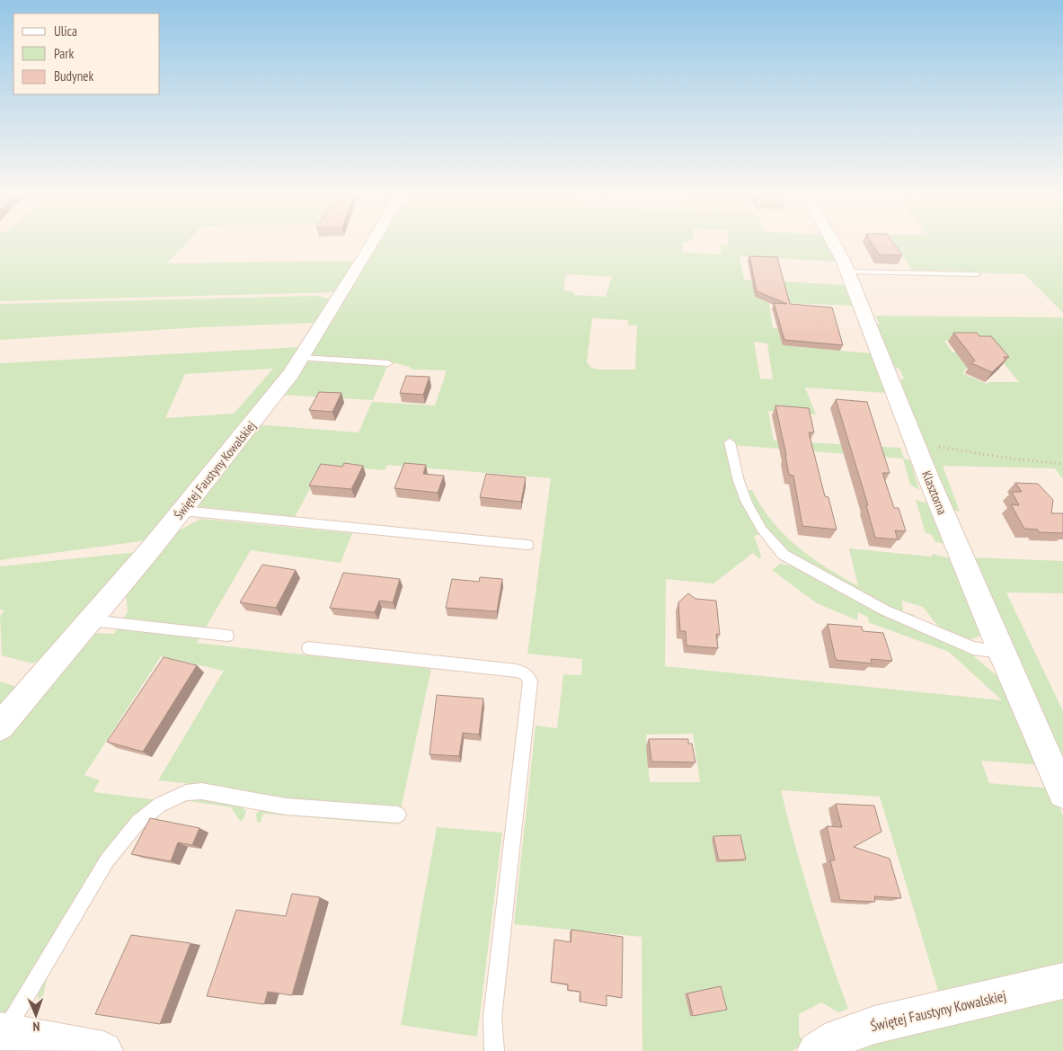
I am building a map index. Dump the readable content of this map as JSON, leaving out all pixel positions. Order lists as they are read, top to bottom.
{
  "streets": {
    "street": ["Świętej Faustyny Kowalskiej", "Klasztorna"]
  },
  "legend": ["Ulica", "Park", "Budynek"],
  "north": "bottom"
}
